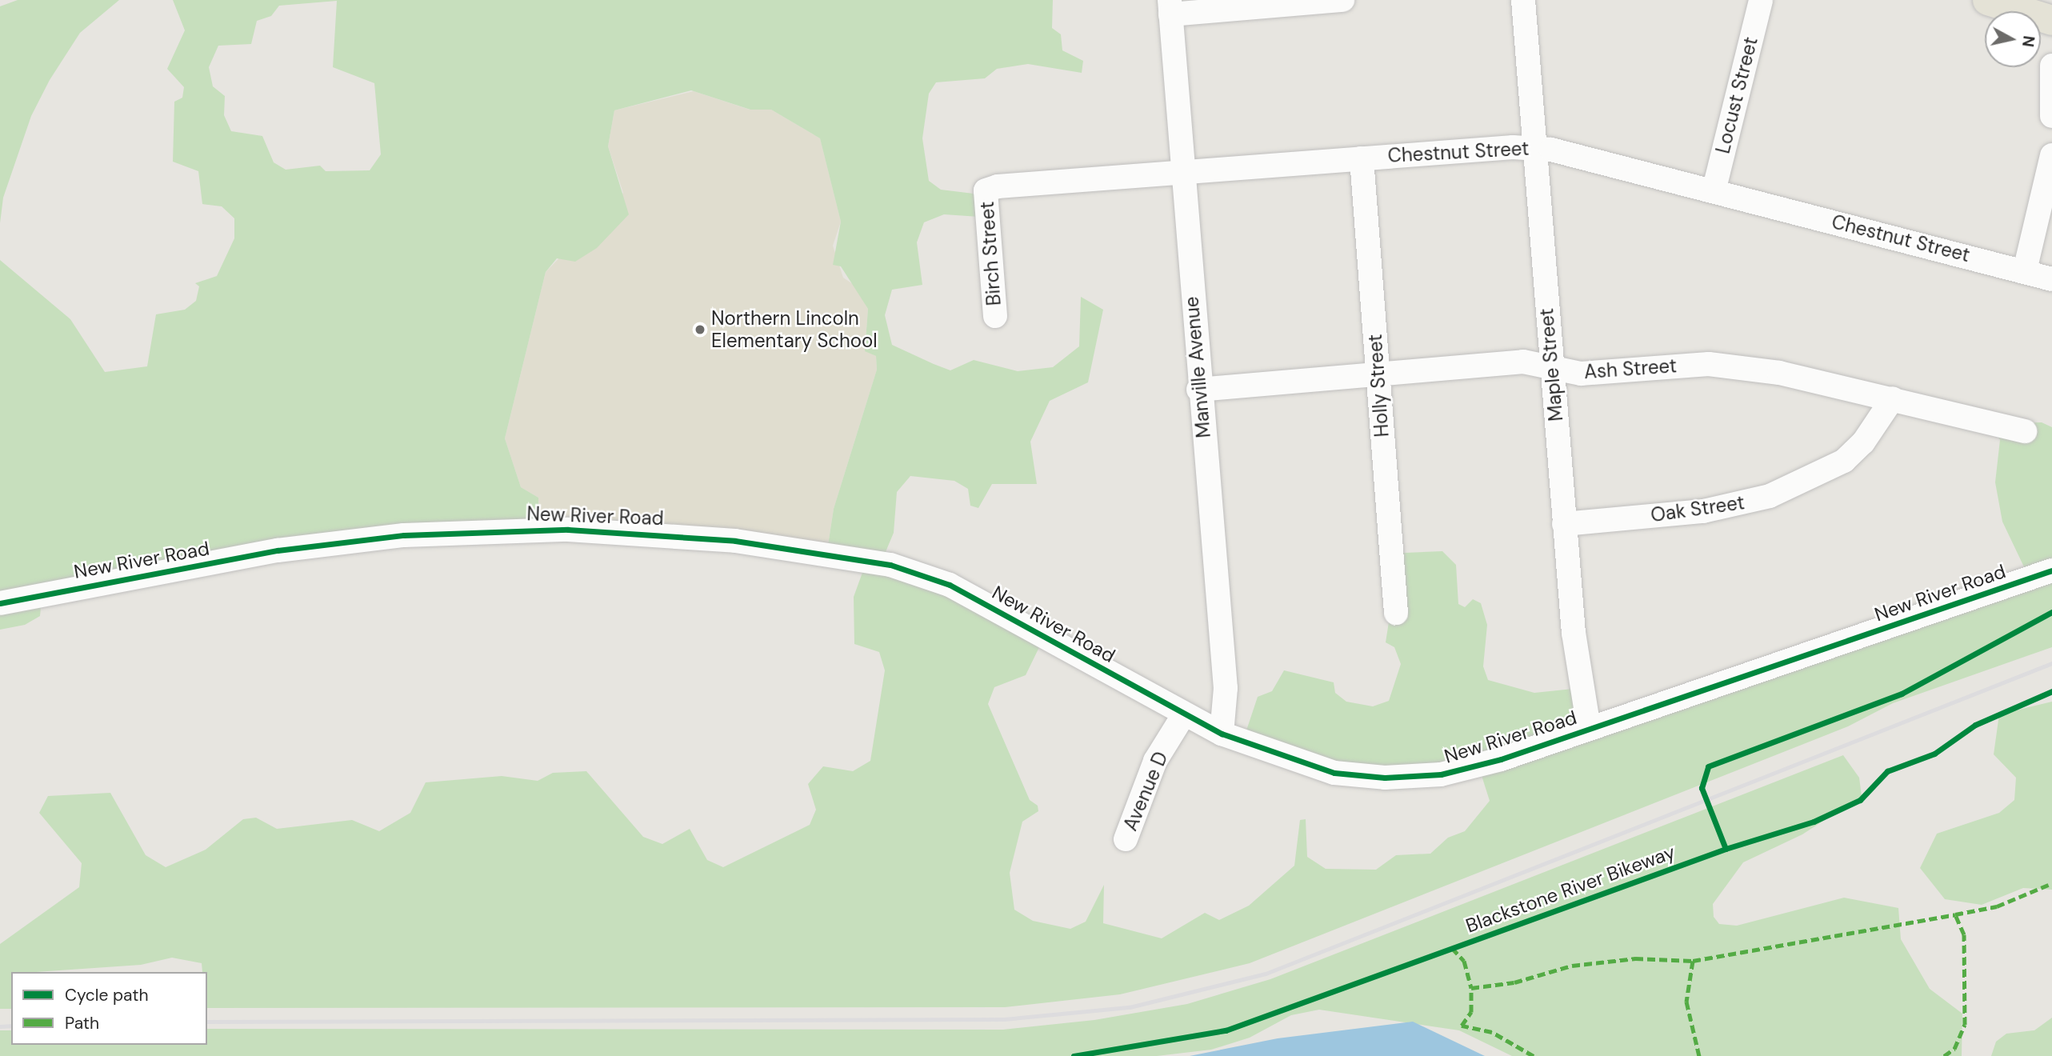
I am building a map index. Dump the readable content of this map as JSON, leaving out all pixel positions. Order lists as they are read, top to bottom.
{
  "streets": {
    "street": [
      "Locust Street",
      "Chestnut Street",
      "Birch Street",
      "Maple Street",
      "Manville Avenue",
      "Ash Street",
      "Holly Street",
      "Oak Street",
      "New River Road",
      "Avenue D"
    ],
    "cycle path": ["Blackstone River Bikeway"]
  },
  "crossings": [
    ["Locust Street", "Chestnut Street"],
    ["Chestnut Street", "Birch Street"],
    ["Chestnut Street", "Maple Street"],
    ["Chestnut Street", "Manville Avenue"],
    ["Chestnut Street", "Holly Street"],
    ["Maple Street", "Ash Street"],
    ["Maple Street", "Oak Street"],
    ["Maple Street", "New River Road"],
    ["Manville Avenue", "Ash Street"],
    ["Manville Avenue", "New River Road"],
    ["Ash Street", "Holly Street"],
    ["Ash Street", "Oak Street"],
    ["New River Road", "Avenue D"]
  ],
  "places": ["Northern Lincoln Elementary School"],
  "legend": ["Cycle path", "Path"],
  "north": "right"
}
